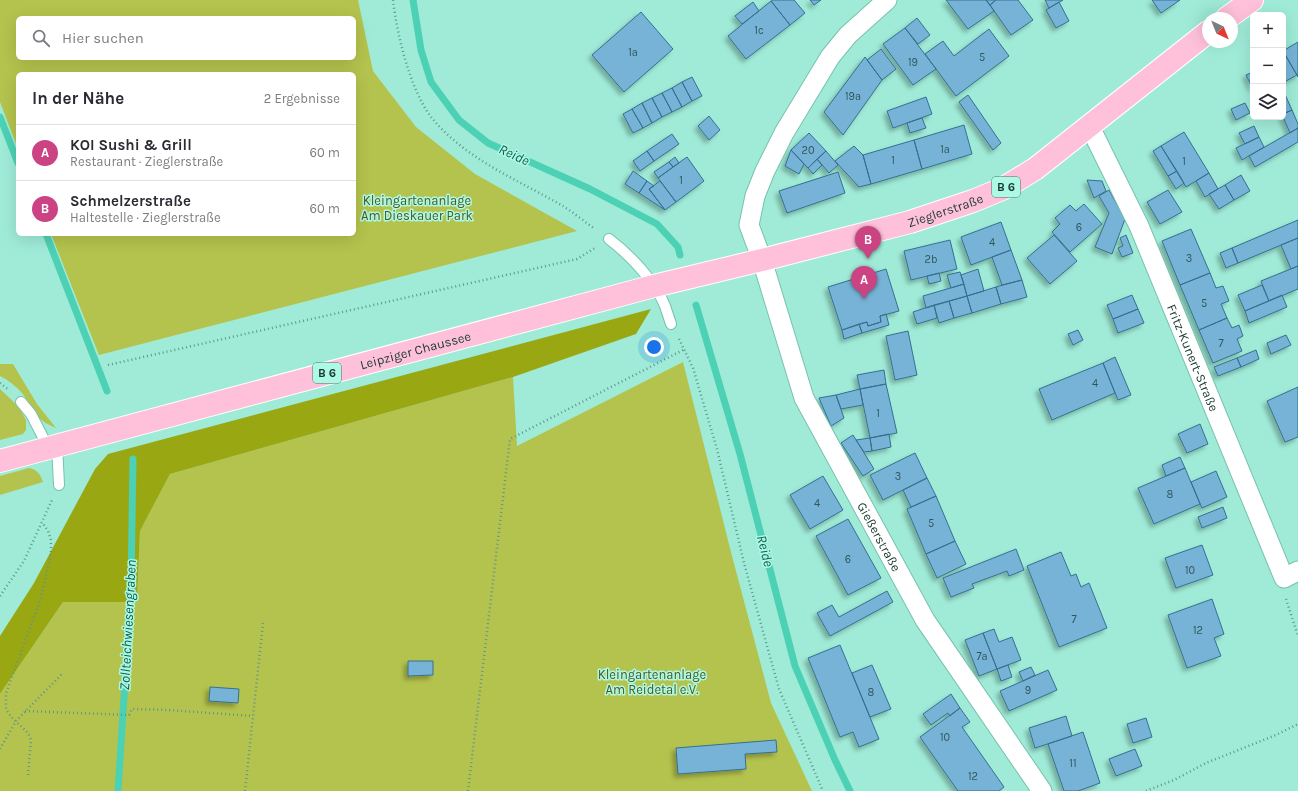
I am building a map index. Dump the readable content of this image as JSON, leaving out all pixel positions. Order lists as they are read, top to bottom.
{
  "streets": {
    "main road": ["B 6", "Zieglerstraße", "Leipziger Chaussee"],
    "street": ["Fritz-Kunert-Straße", "Gießerstraße"]
  },
  "crossings": [
    ["Zieglerstraße", "Leipziger Chaussee"],
    ["Zieglerstraße", "Fritz-Kunert-Straße"],
    ["Zieglerstraße", "Gießerstraße"]
  ],
  "water": ["Reide", "Zollteichwiesengraben"],
  "parks": ["Kleingartenanlage Am Dieskauer Park", "Kleingartenanlage Am Reidetal e.V."],
  "house_numbers": [
    "1c",
    "1a",
    "5",
    "19",
    "19a",
    "1a",
    "20",
    "1",
    "1",
    "1",
    "6",
    "4",
    "3",
    "2b",
    "5",
    "7",
    "4",
    "1",
    "3",
    "8",
    "4",
    "5",
    "6",
    "10",
    "7",
    "12",
    "7a",
    "9",
    "8",
    "10",
    "11",
    "12"
  ],
  "north": "bottom right",
  "page": {
    "map_buttons": ["+", "−"],
    "search": "Hier suchen",
    "heading": ["In der Nähe", "2 Ergebnisse"],
    "list": [
      {
        "mark": "A",
        "name": "KOI Sushi & Grill",
        "note": "Restaurant · Zieglerstraße",
        "value": "60 m"
      },
      {
        "mark": "B",
        "name": "Schmelzerstraße",
        "note": "Haltestelle · Zieglerstraße",
        "value": "60 m"
      }
    ],
    "pins": ["B", "A"]
  }
}
